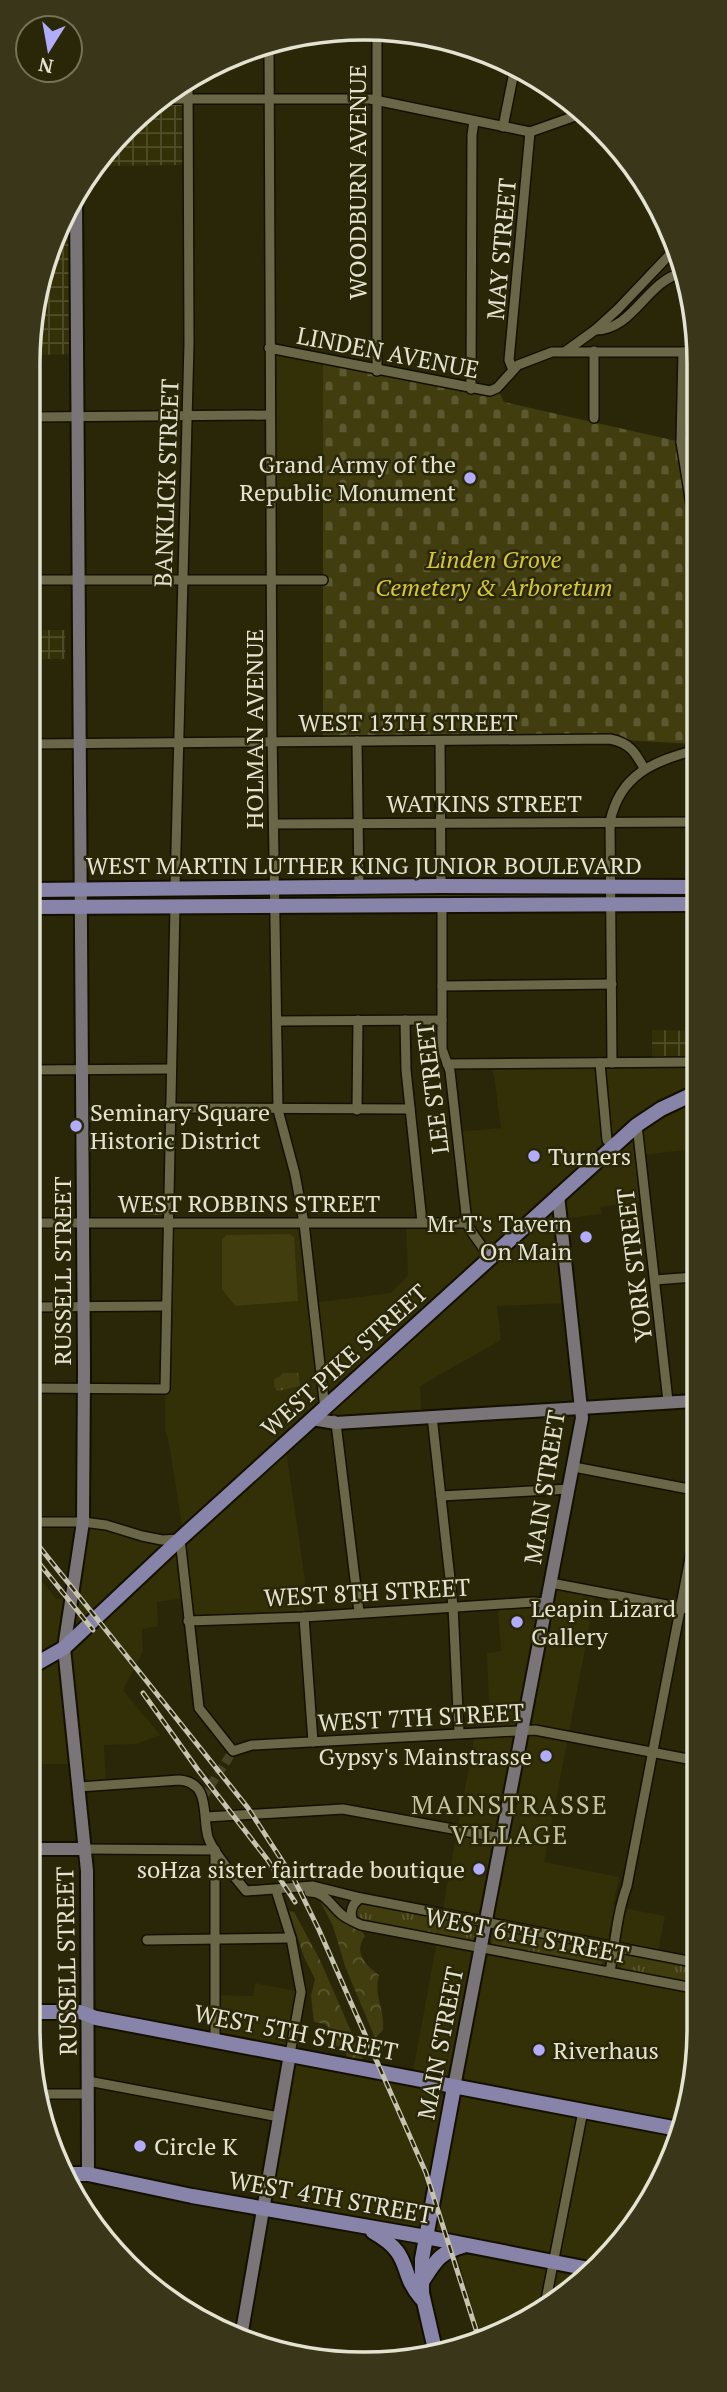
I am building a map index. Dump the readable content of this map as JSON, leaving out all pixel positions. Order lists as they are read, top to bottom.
{
  "streets": {
    "main road": [
      "WEST MARTIN LUTHER KING JUNIOR BOULEVARD",
      "WEST PIKE STREET",
      "MAIN STREET",
      "WEST 5TH STREET",
      "WEST 4TH STREET"
    ],
    "street": [
      "WOODBURN AVENUE",
      "MAY STREET",
      "LINDEN AVENUE",
      "BANKLICK STREET",
      "WEST 13TH STREET",
      "HOLMAN AVENUE",
      "WATKINS STREET",
      "LEE STREET",
      "WEST ROBBINS STREET",
      "YORK STREET",
      "RUSSELL STREET",
      "WEST 8TH STREET",
      "WEST 7TH STREET",
      "WEST 6TH STREET"
    ]
  },
  "crossings": [
    ["WOODBURN AVENUE", "LINDEN AVENUE"],
    ["MAY STREET", "LINDEN AVENUE"],
    ["LINDEN AVENUE", "HOLMAN AVENUE"],
    ["BANKLICK STREET", "WEST 13TH STREET"],
    ["BANKLICK STREET", "WEST MARTIN LUTHER KING JUNIOR BOULEVARD"],
    ["WEST 13TH STREET", "HOLMAN AVENUE"],
    ["WEST 13TH STREET", "RUSSELL STREET"],
    ["HOLMAN AVENUE", "WATKINS STREET"],
    ["HOLMAN AVENUE", "WEST MARTIN LUTHER KING JUNIOR BOULEVARD"],
    ["HOLMAN AVENUE", "WEST ROBBINS STREET"],
    ["HOLMAN AVENUE", "WEST PIKE STREET"],
    ["WEST MARTIN LUTHER KING JUNIOR BOULEVARD", "LEE STREET"],
    ["WEST MARTIN LUTHER KING JUNIOR BOULEVARD", "RUSSELL STREET"],
    ["LEE STREET", "WEST ROBBINS STREET"],
    ["LEE STREET", "WEST PIKE STREET"],
    ["WEST ROBBINS STREET", "RUSSELL STREET"],
    ["YORK STREET", "WEST PIKE STREET"],
    ["RUSSELL STREET", "WEST PIKE STREET"],
    ["RUSSELL STREET", "WEST 5TH STREET"],
    ["RUSSELL STREET", "WEST 4TH STREET"],
    ["WEST PIKE STREET", "MAIN STREET"],
    ["MAIN STREET", "WEST 8TH STREET"],
    ["MAIN STREET", "WEST 7TH STREET"],
    ["MAIN STREET", "WEST 6TH STREET"],
    ["MAIN STREET", "WEST 5TH STREET"],
    ["MAIN STREET", "WEST 4TH STREET"],
    ["WEST 8TH STREET", "WEST 7TH STREET"]
  ],
  "districts": ["MAINSTRASSE VILLAGE"],
  "parks": ["Linden Grove Cemetery & Arboretum"],
  "places": [
    "Grand Army of the Republic Monument",
    "Seminary Square Historic District",
    "Turners",
    "Mr T's Tavern On Main",
    "Leapin Lizard Gallery",
    "Gypsy's Mainstrasse",
    "soHza sister fairtrade boutique",
    "Riverhaus",
    "Circle K"
  ],
  "north": "bottom"
}
